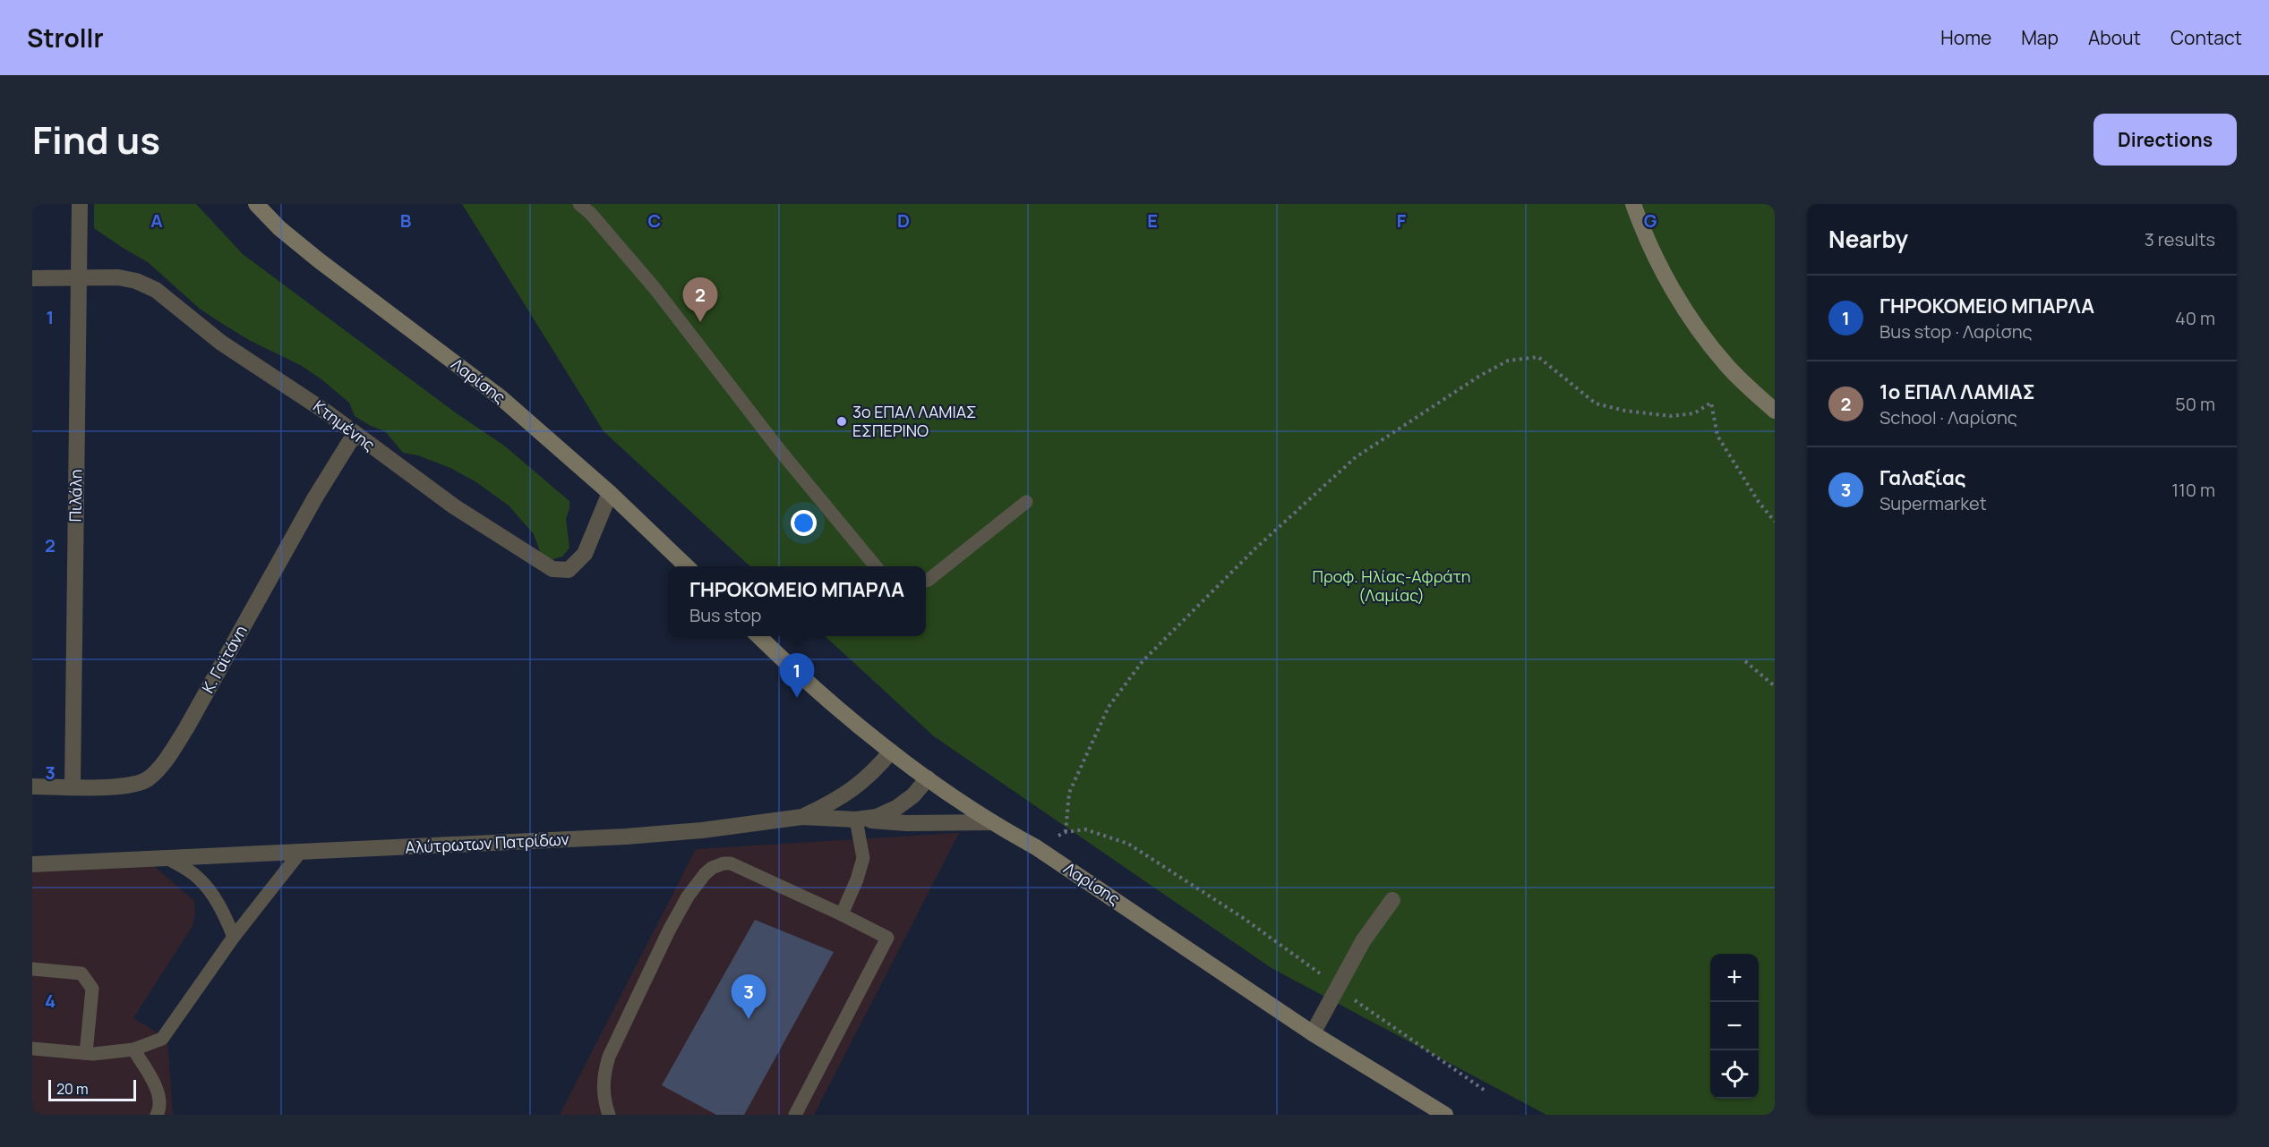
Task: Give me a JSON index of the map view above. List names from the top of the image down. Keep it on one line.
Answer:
{"streets":{"main road":["Λαρίσης"],"street":["Κτημένης","Πιλάλη","Κ. Γαϊτάνη","Αλύτρωτων Πατρίδων"]},"crossings":[["Λαρίσης","Κτημένης"],["Λαρίσης","Αλύτρωτων Πατρίδων"],["Κτημένης","Πιλάλη"],["Κτημένης","Κ. Γαϊτάνη"],["Πιλάλη","Κ. Γαϊτάνη"]],"parks":["Προφ. Ηλίας-Αφράτη (Λαμίας)"],"places":["3ο ΕΠΑΛ ΛΑΜΙΑΣ ΕΣΠΕΡΙΝΟ"],"scale_bar":"20 m","page":{"header":"Strollr","nav":["Home","Map","About","Contact"],"title":"Find us","buttons":"Directions","heading":["Nearby","3 results"],"list":[{"mark":"1","name":"ΓΗΡΟΚΟΜΕΙΟ ΜΠΑΡΛΑ","note":"Bus stop · Λαρίσης","value":"40 m"},{"mark":"2","name":"1ο ΕΠΑΛ ΛΑΜΙΑΣ","note":"School · Λαρίσης","value":"50 m"},{"mark":"3","name":"Γαλαξίας","note":"Supermarket","value":"110 m"}],"pins":["2","1","3"],"popup":["ΓΗΡΟΚΟΜΕΙΟ ΜΠΑΡΛΑ","Bus stop"],"map_buttons":["+","−"],"scale":"20 m"},"grid":{"columns":["A","B","C","D","E","F","G"],"rows":["1","2","3","4"]}}
